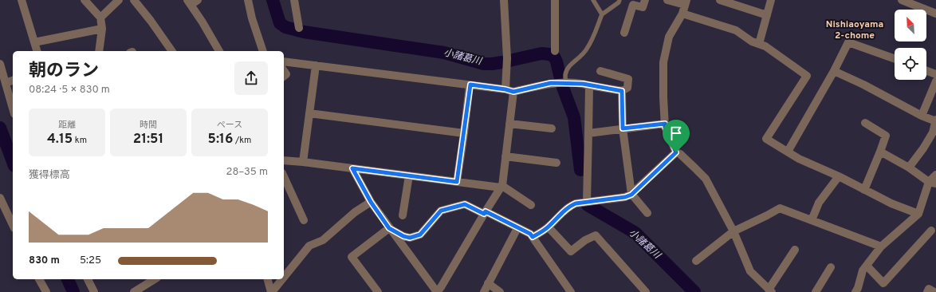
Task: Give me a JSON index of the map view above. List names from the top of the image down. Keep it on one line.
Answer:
{"districts":["Nishiaoyama 2-chome"],"water":["小諸葛川"],"north":"top left","page":{"heading":["朝のラン","08:24 · 5 × 830 m"],"stats":[["距離","4.15 km"],["時間","21:51"],["ペース","5:16 /km"]],"chart":["獲得標高","28–35 m"],"list":[{"name":"830 m","note":"5:25"}]}}
